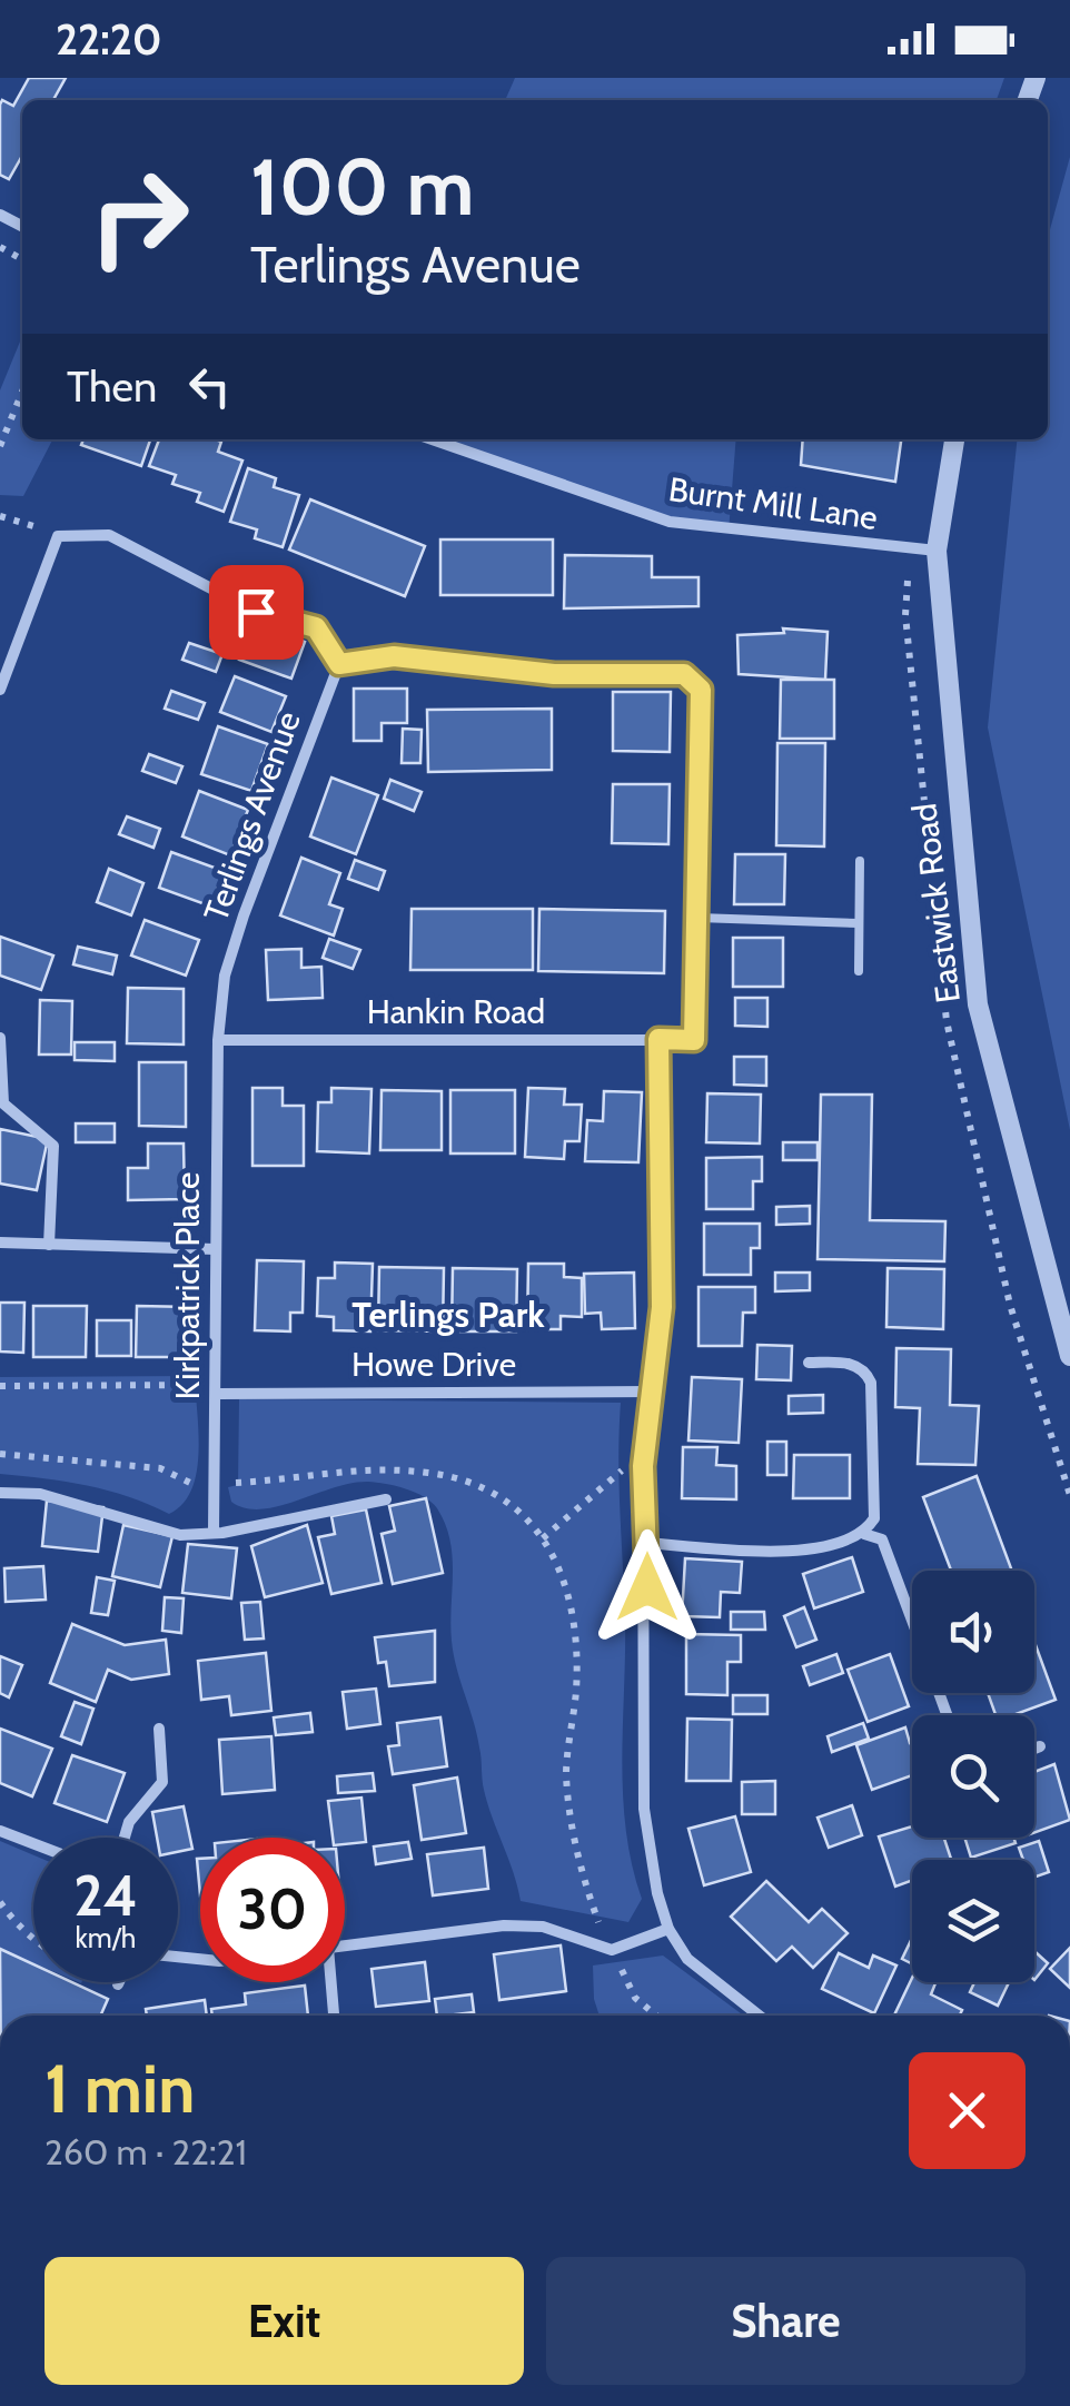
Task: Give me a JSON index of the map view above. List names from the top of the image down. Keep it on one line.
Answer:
{"streets":{"street":["Burnt Mill Lane","Terlings Avenue","Eastwick Road","Hankin Road","Kirkpatrick Place","Howe Drive"]},"crossings":[["Burnt Mill Lane","Eastwick Road"],["Terlings Avenue","Hankin Road"],["Terlings Avenue","Kirkpatrick Place"],["Hankin Road","Kirkpatrick Place"],["Kirkpatrick Place","Howe Drive"]],"districts":["Terlings Park"],"page":{"status":"22:20","turn":["100 m","Terlings Avenue"],"then":"Then","speed":"24 km/h","limit":"30","heading":["1 min","260 m · 22:21"],"buttons":["Exit","Share"]}}
